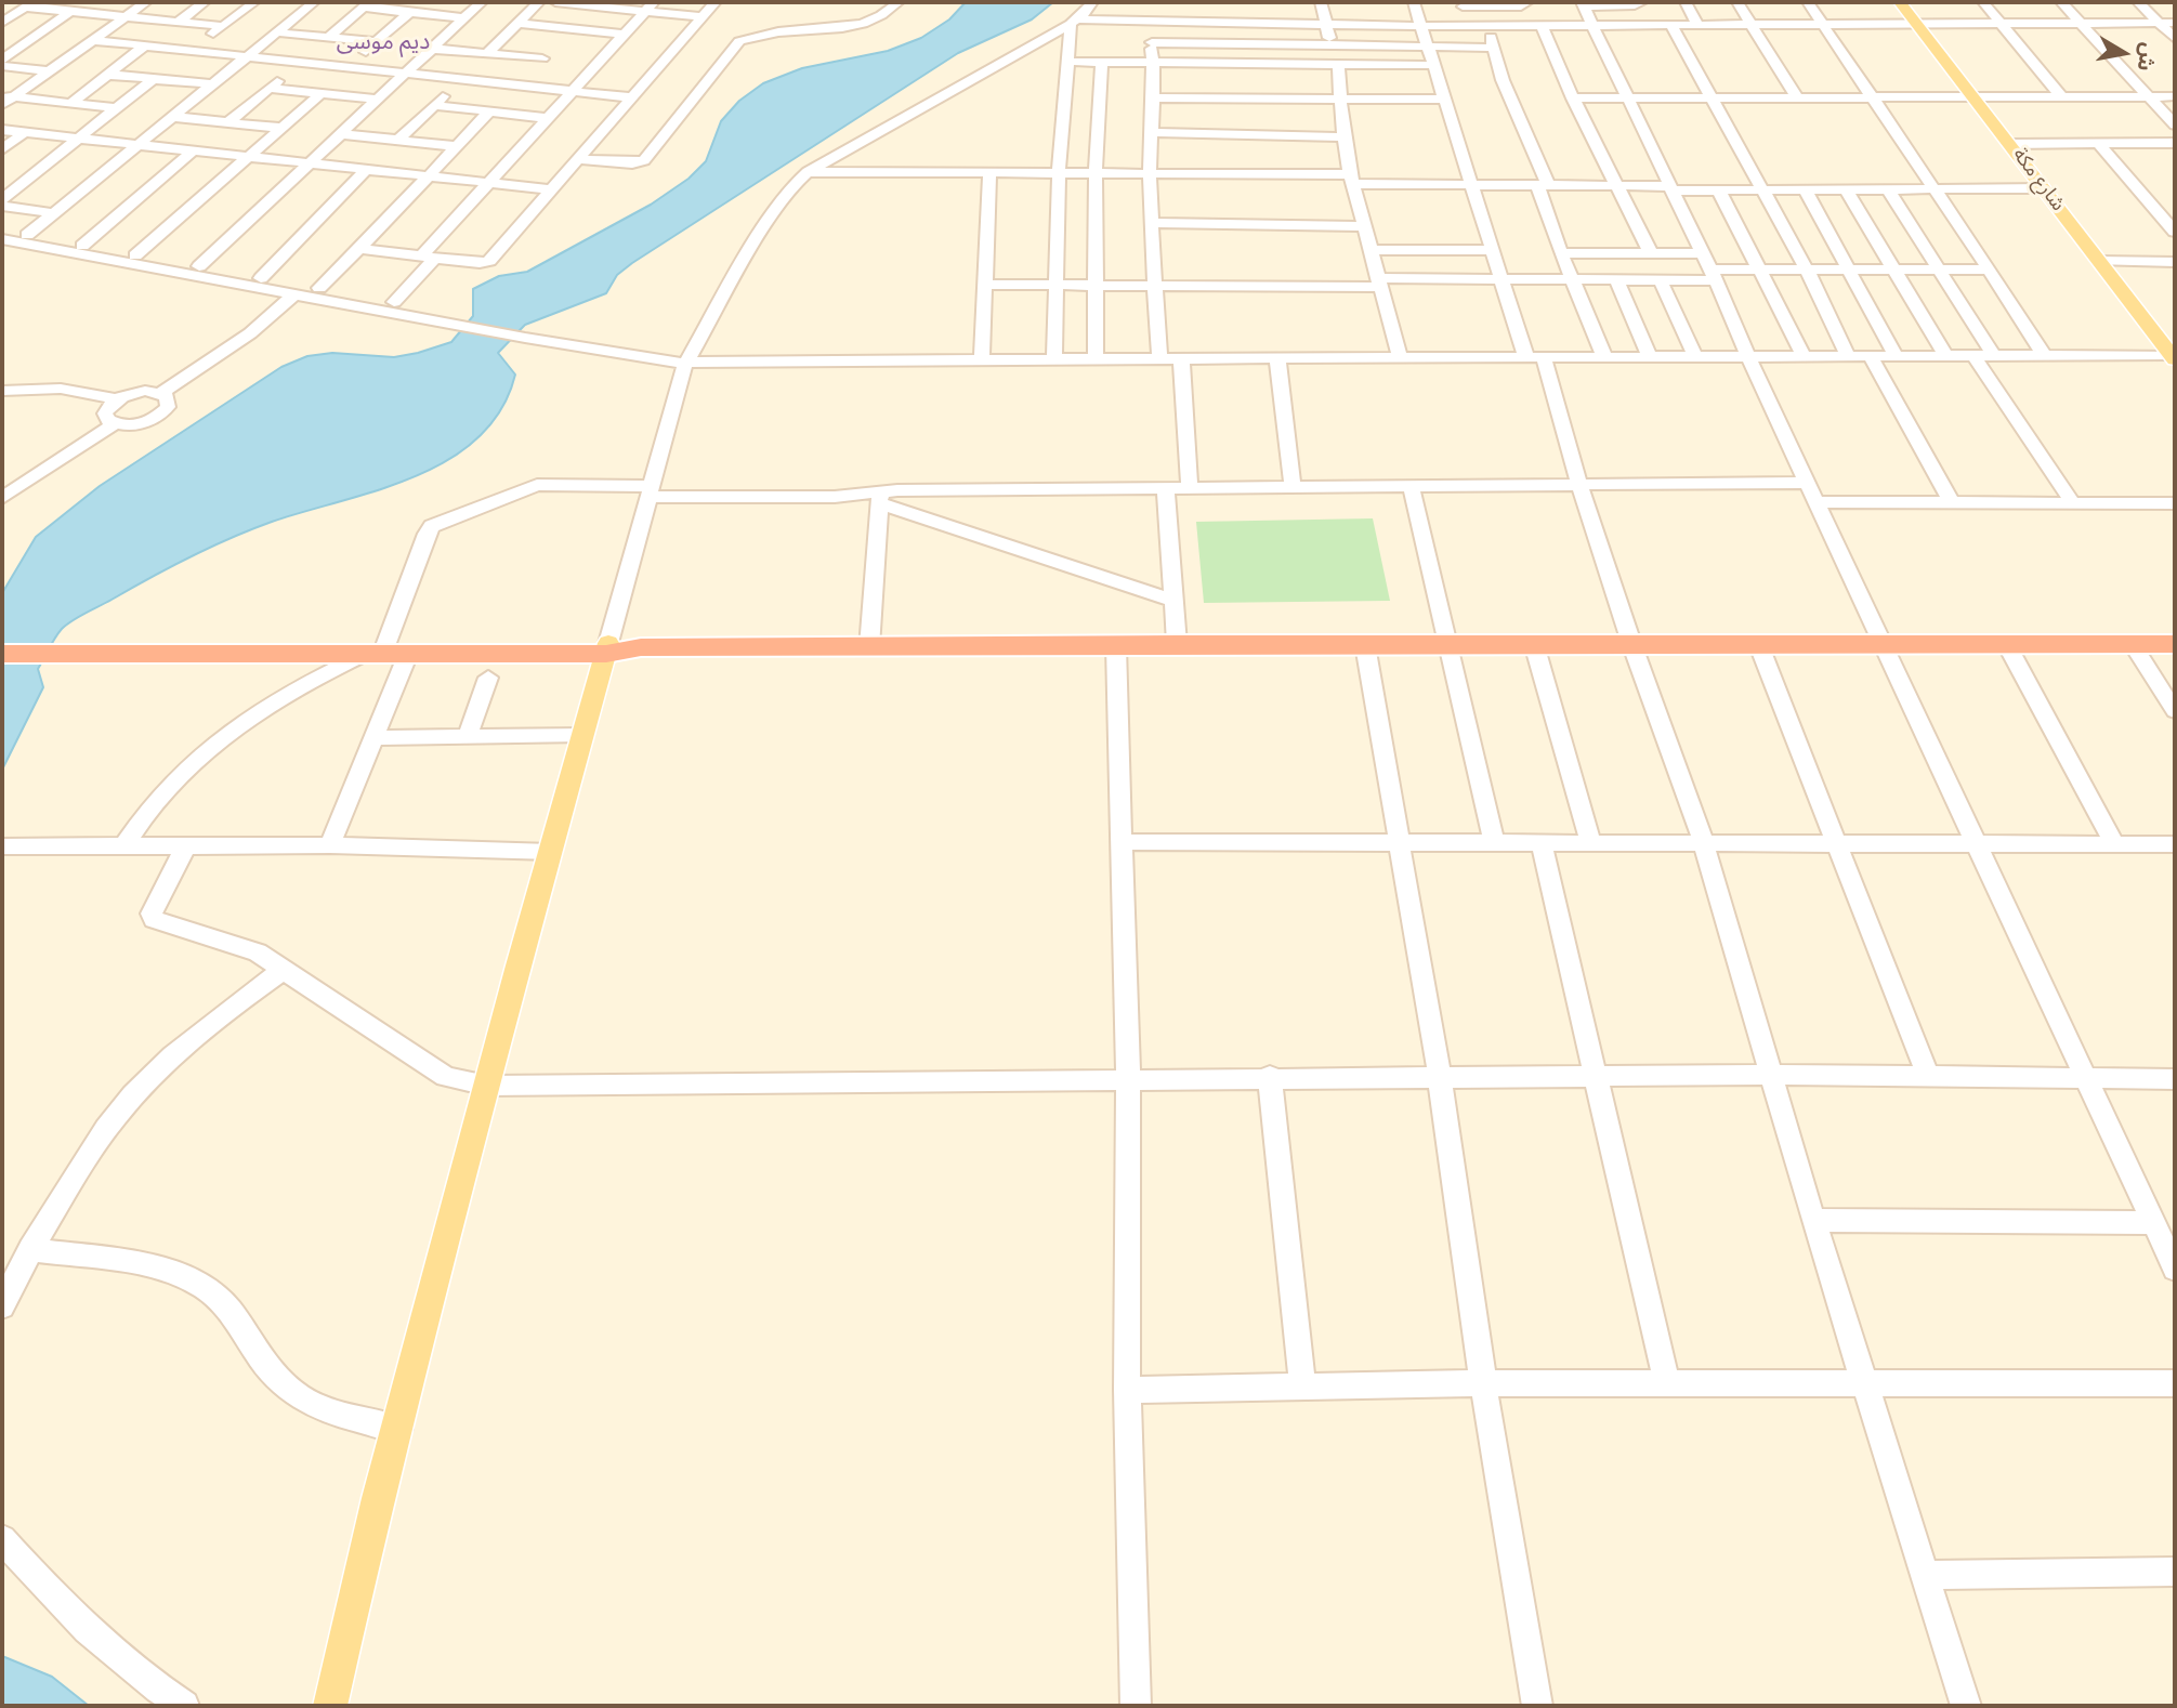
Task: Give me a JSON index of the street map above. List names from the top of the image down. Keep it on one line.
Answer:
{"streets":{"main road":["شارع مكة"]},"districts":["ديم موسى"],"north":"right"}
